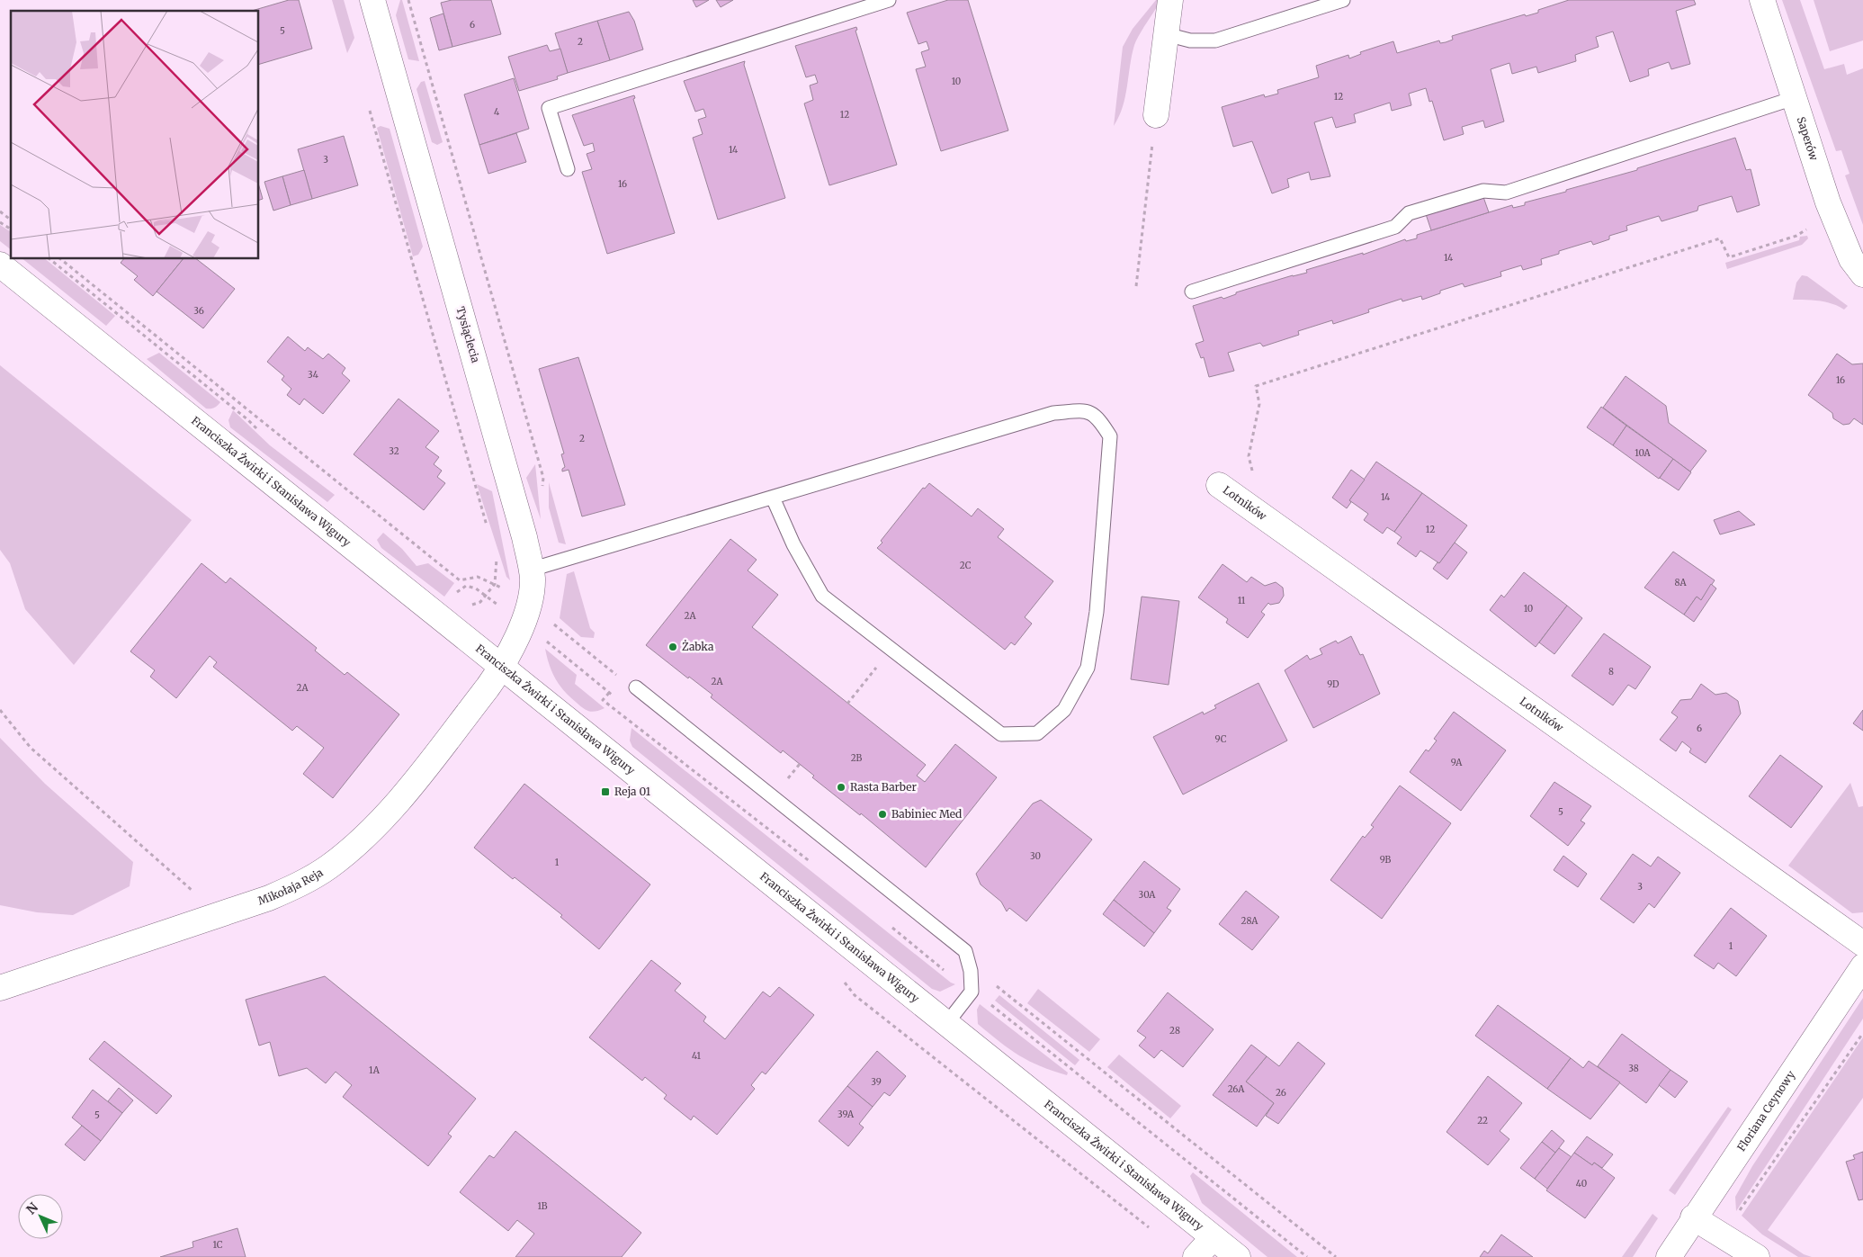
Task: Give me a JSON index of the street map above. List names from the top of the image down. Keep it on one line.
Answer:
{"streets":{"street":["Saperów","Tysiąclecia","Franciszka Żwirki i Stanisława Wigury","Lotników","Mikołaja Reja","Floriana Ceynowy"]},"crossings":[["Tysiąclecia","Franciszka Żwirki i Stanisława Wigury"],["Tysiąclecia","Mikołaja Reja"],["Franciszka Żwirki i Stanisława Wigury","Mikołaja Reja"]],"places":{"other":["Żabka","Rasta Barber","Babiniec Med"],"transit":["Reja 01"]},"house_numbers":["6","5","2","10","12","4","12","14","3","16","14","36","34","16","2","32","10A","14","12","2C","8A","11","10","2A","8","2A","9D","2A","6","9C","2B","9A","5","30","9B","1","3","30A","28A","1","28","41","38","1A","39","26A","26","39A","5","22","40","1B","1C"],"north":"top left"}
